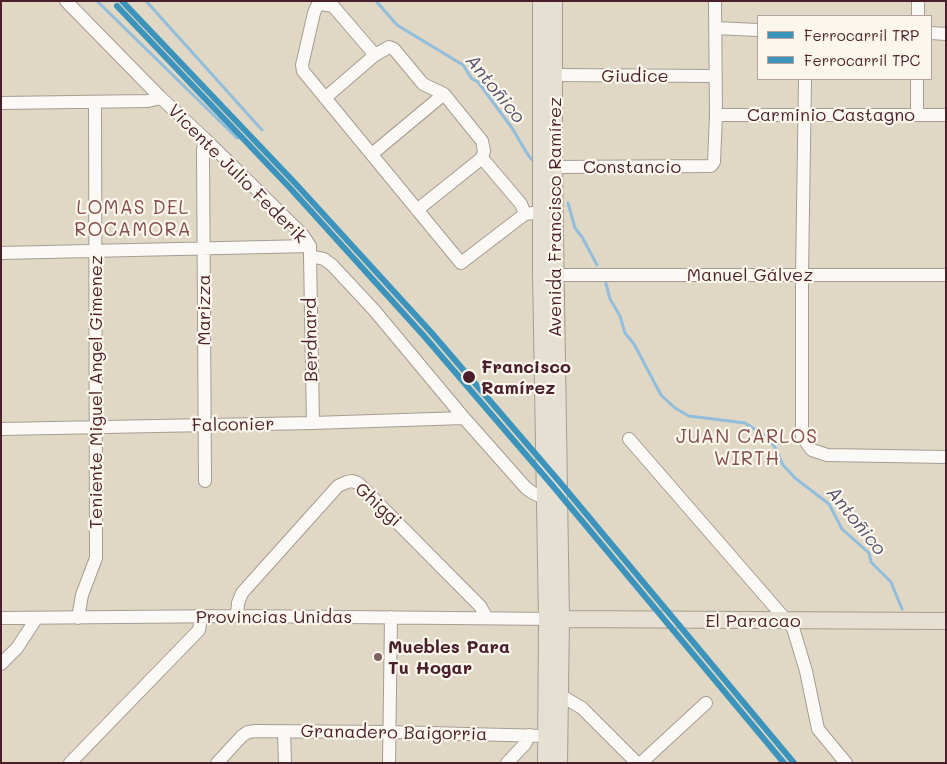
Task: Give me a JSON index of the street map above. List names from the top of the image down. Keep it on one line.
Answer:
{"streets":{"main road":["Avenida Francisco Ramírez","El Paracao"],"street":["Giudice","Carminio Castagno","Constancio","Vicente Julio Federik","Manuel Gálvez","Marizza","Berdnard","Teniente Miguel Angel Gimenez","Falconier","Ghiggi","Provincias Unidas","Granadero Baigorria"]},"crossings":[["Giudice","Avenida Francisco Ramírez"],["Carminio Castagno","Constancio"],["Constancio","Avenida Francisco Ramírez"],["Vicente Julio Federik","Avenida Francisco Ramírez"],["Vicente Julio Federik","Marizza"],["Vicente Julio Federik","Berdnard"],["Vicente Julio Federik","Falconier"],["Avenida Francisco Ramírez","Manuel Gálvez"],["Avenida Francisco Ramírez","Provincias Unidas"],["Avenida Francisco Ramírez","El Paracao"],["Avenida Francisco Ramírez","Granadero Baigorria"],["Marizza","Falconier"],["Berdnard","Falconier"],["Teniente Miguel Angel Gimenez","Falconier"],["Teniente Miguel Angel Gimenez","Provincias Unidas"],["Ghiggi","Provincias Unidas"],["Provincias Unidas","El Paracao"]],"districts":["LOMAS DEL ROCAMORA","JUAN CARLOS WIRTH"],"water":["Antoñico"],"places":["Francisco Ramírez","Muebles Para Tu Hogar"],"lines":["rail line TRP","rail line TPC"],"legend":["Ferrocarril TRP","Ferrocarril TPC"]}
